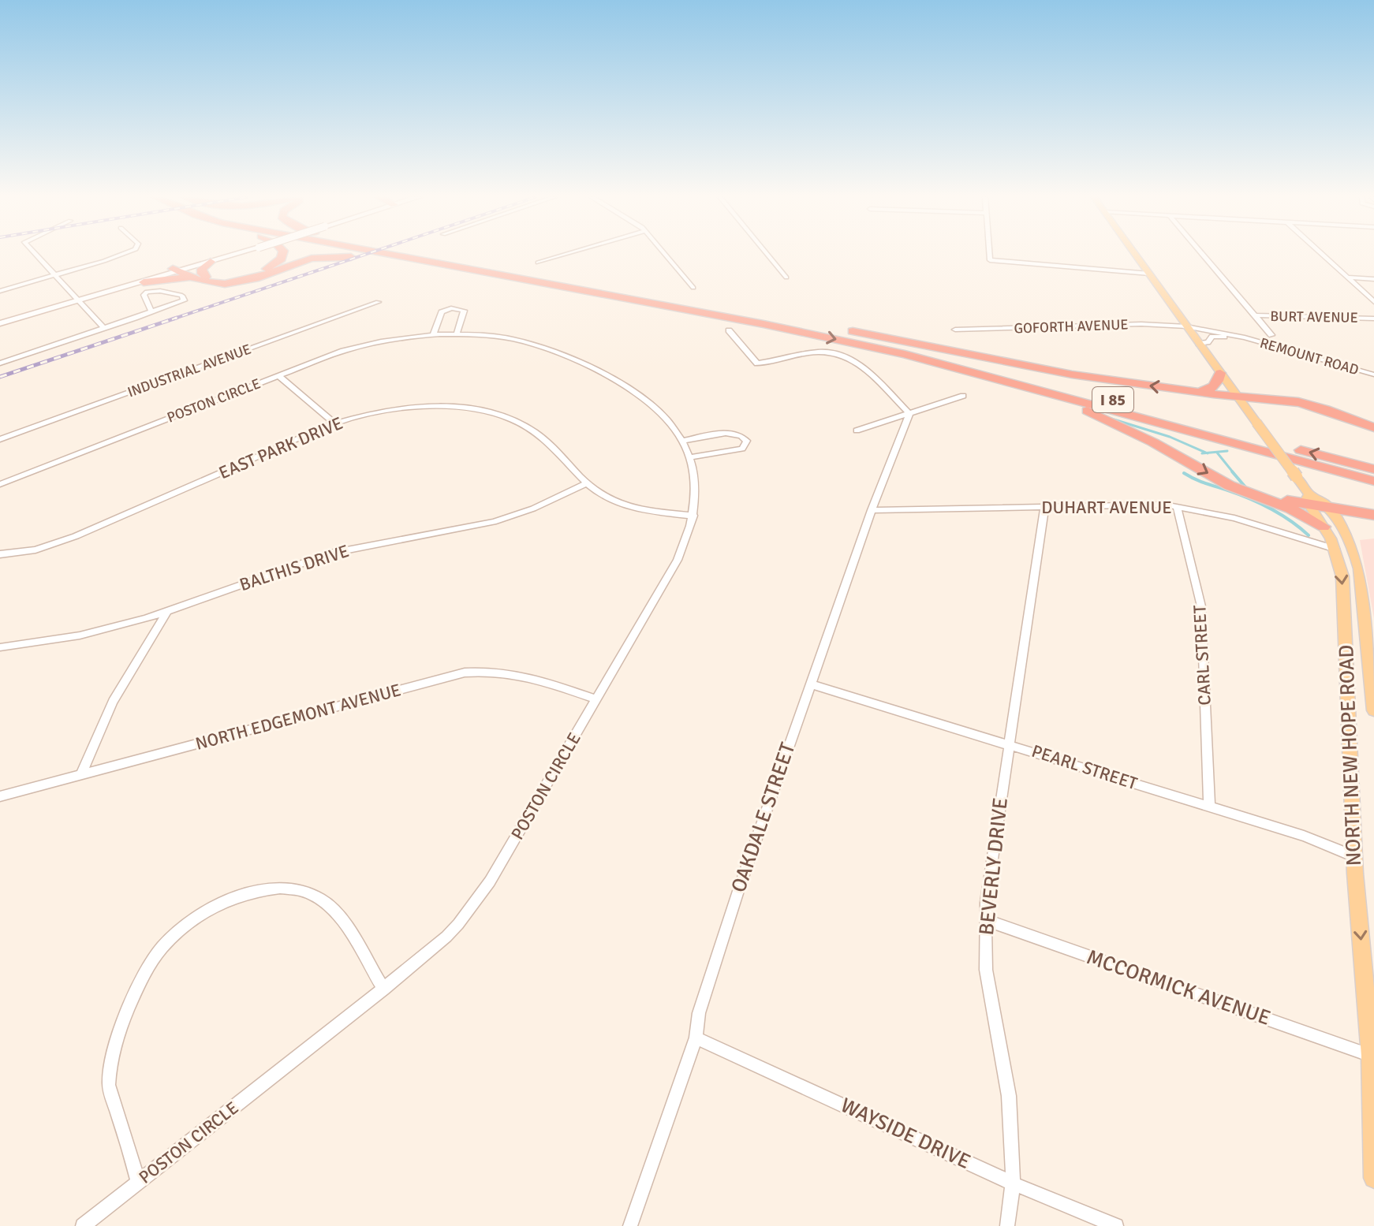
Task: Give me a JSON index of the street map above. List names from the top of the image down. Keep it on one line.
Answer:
{"streets":{"highway":["I 85"],"main road":["NORTH NEW HOPE ROAD"],"street":["BURT AVENUE","GOFORTH AVENUE","REMOUNT ROAD","INDUSTRIAL AVENUE","POSTON CIRCLE","EAST PARK DRIVE","DUHART AVENUE","BALTHIS DRIVE","CARL STREET","NORTH EDGEMONT AVENUE","PEARL STREET","OAKDALE STREET","BEVERLY DRIVE","MCCORMICK AVENUE","WAYSIDE DRIVE"]},"crossings":[["GOFORTH AVENUE","REMOUNT ROAD"],["GOFORTH AVENUE","NORTH NEW HOPE ROAD"],["REMOUNT ROAD","NORTH NEW HOPE ROAD"],["POSTON CIRCLE","EAST PARK DRIVE"],["POSTON CIRCLE","NORTH EDGEMONT AVENUE"],["EAST PARK DRIVE","BALTHIS DRIVE"],["DUHART AVENUE","CARL STREET"],["DUHART AVENUE","NORTH NEW HOPE ROAD"],["DUHART AVENUE","OAKDALE STREET"],["DUHART AVENUE","BEVERLY DRIVE"],["CARL STREET","PEARL STREET"],["NORTH NEW HOPE ROAD","PEARL STREET"],["NORTH NEW HOPE ROAD","MCCORMICK AVENUE"],["PEARL STREET","OAKDALE STREET"],["PEARL STREET","BEVERLY DRIVE"],["OAKDALE STREET","WAYSIDE DRIVE"],["BEVERLY DRIVE","MCCORMICK AVENUE"],["BEVERLY DRIVE","WAYSIDE DRIVE"]]}
